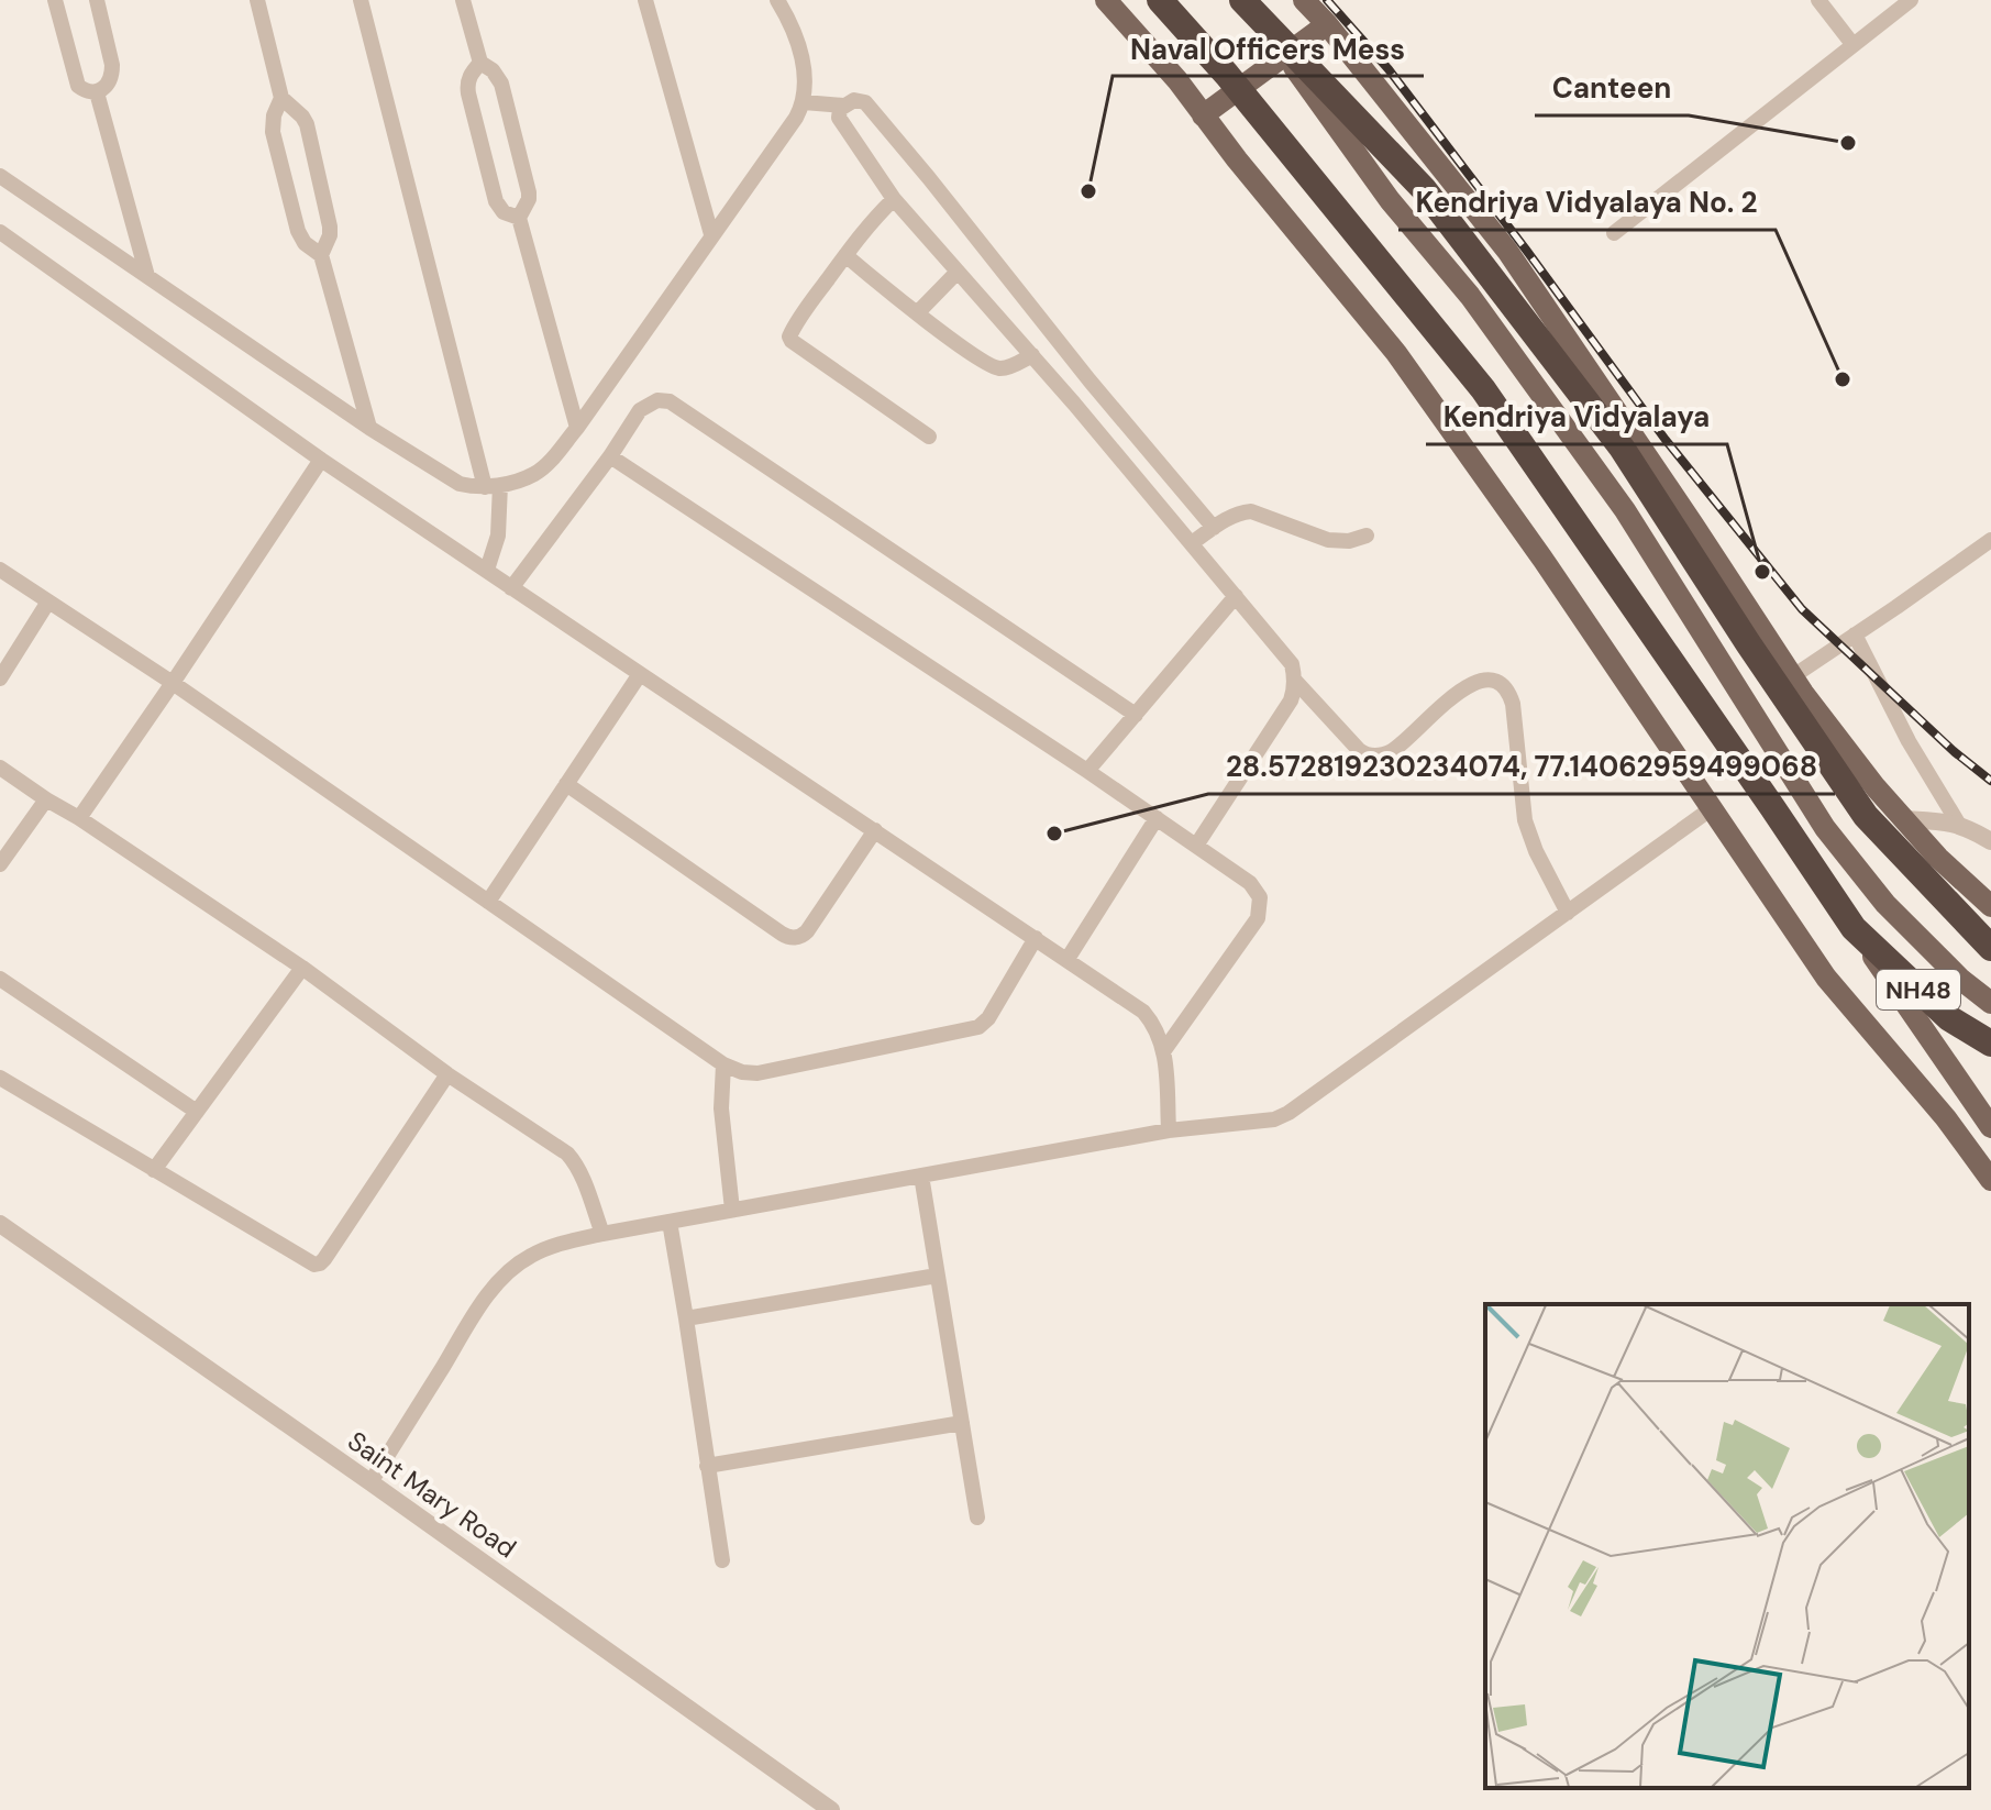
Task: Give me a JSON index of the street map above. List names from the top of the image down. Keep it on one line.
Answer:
{"streets":{"highway":["NH48"],"street":["Saint Mary Road"]},"places":["Canteen","Naval Officers Mess","Kendriya Vidyalaya No. 2","Kendriya Vidyalaya","28.572819230234074, 77.14062959499068"]}
